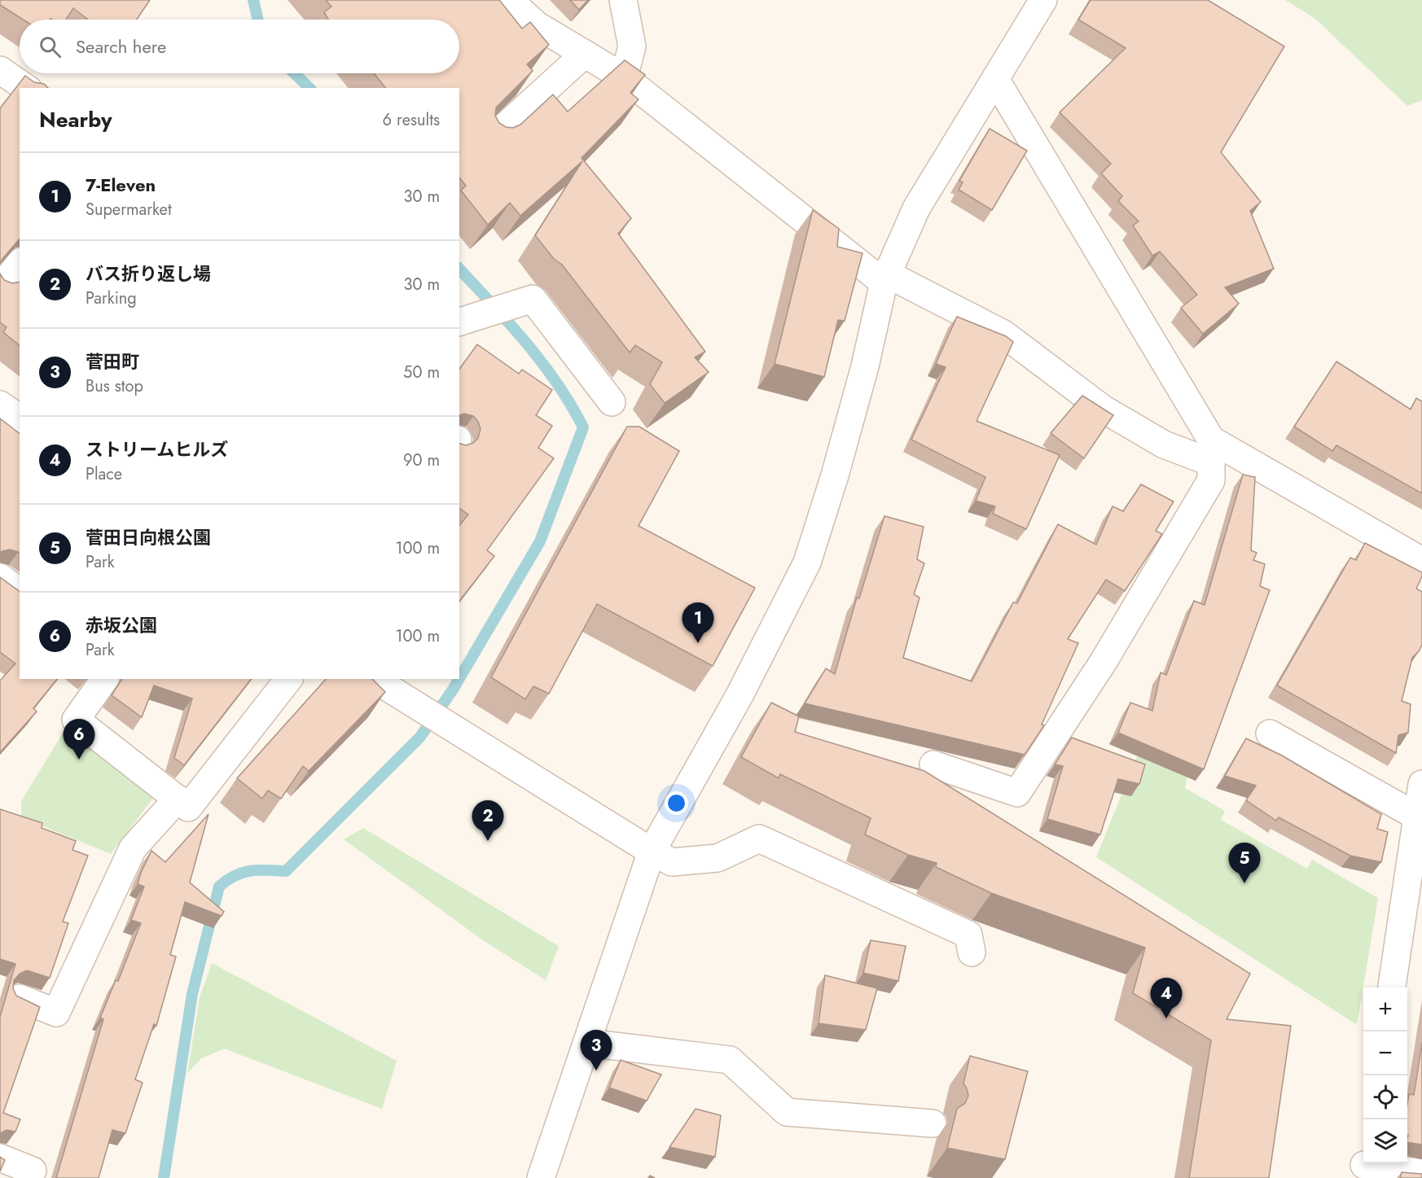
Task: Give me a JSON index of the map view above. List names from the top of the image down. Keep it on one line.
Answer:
{"page":{"search":"Search here","heading":["Nearby","6 results"],"list":[{"mark":"1","name":"7-Eleven","note":"Supermarket","value":"30 m"},{"mark":"2","name":"バス折り返し場","note":"Parking","value":"30 m"},{"mark":"3","name":"菅田町","note":"Bus stop","value":"50 m"},{"mark":"4","name":"ストリームヒルズ","note":"Place","value":"90 m"},{"mark":"5","name":"菅田日向根公園","note":"Park","value":"100 m"},{"mark":"6","name":"赤坂公園","note":"Park","value":"100 m"}],"pins":["1","6","2","5","4","3"],"map_buttons":["+","−"]}}
